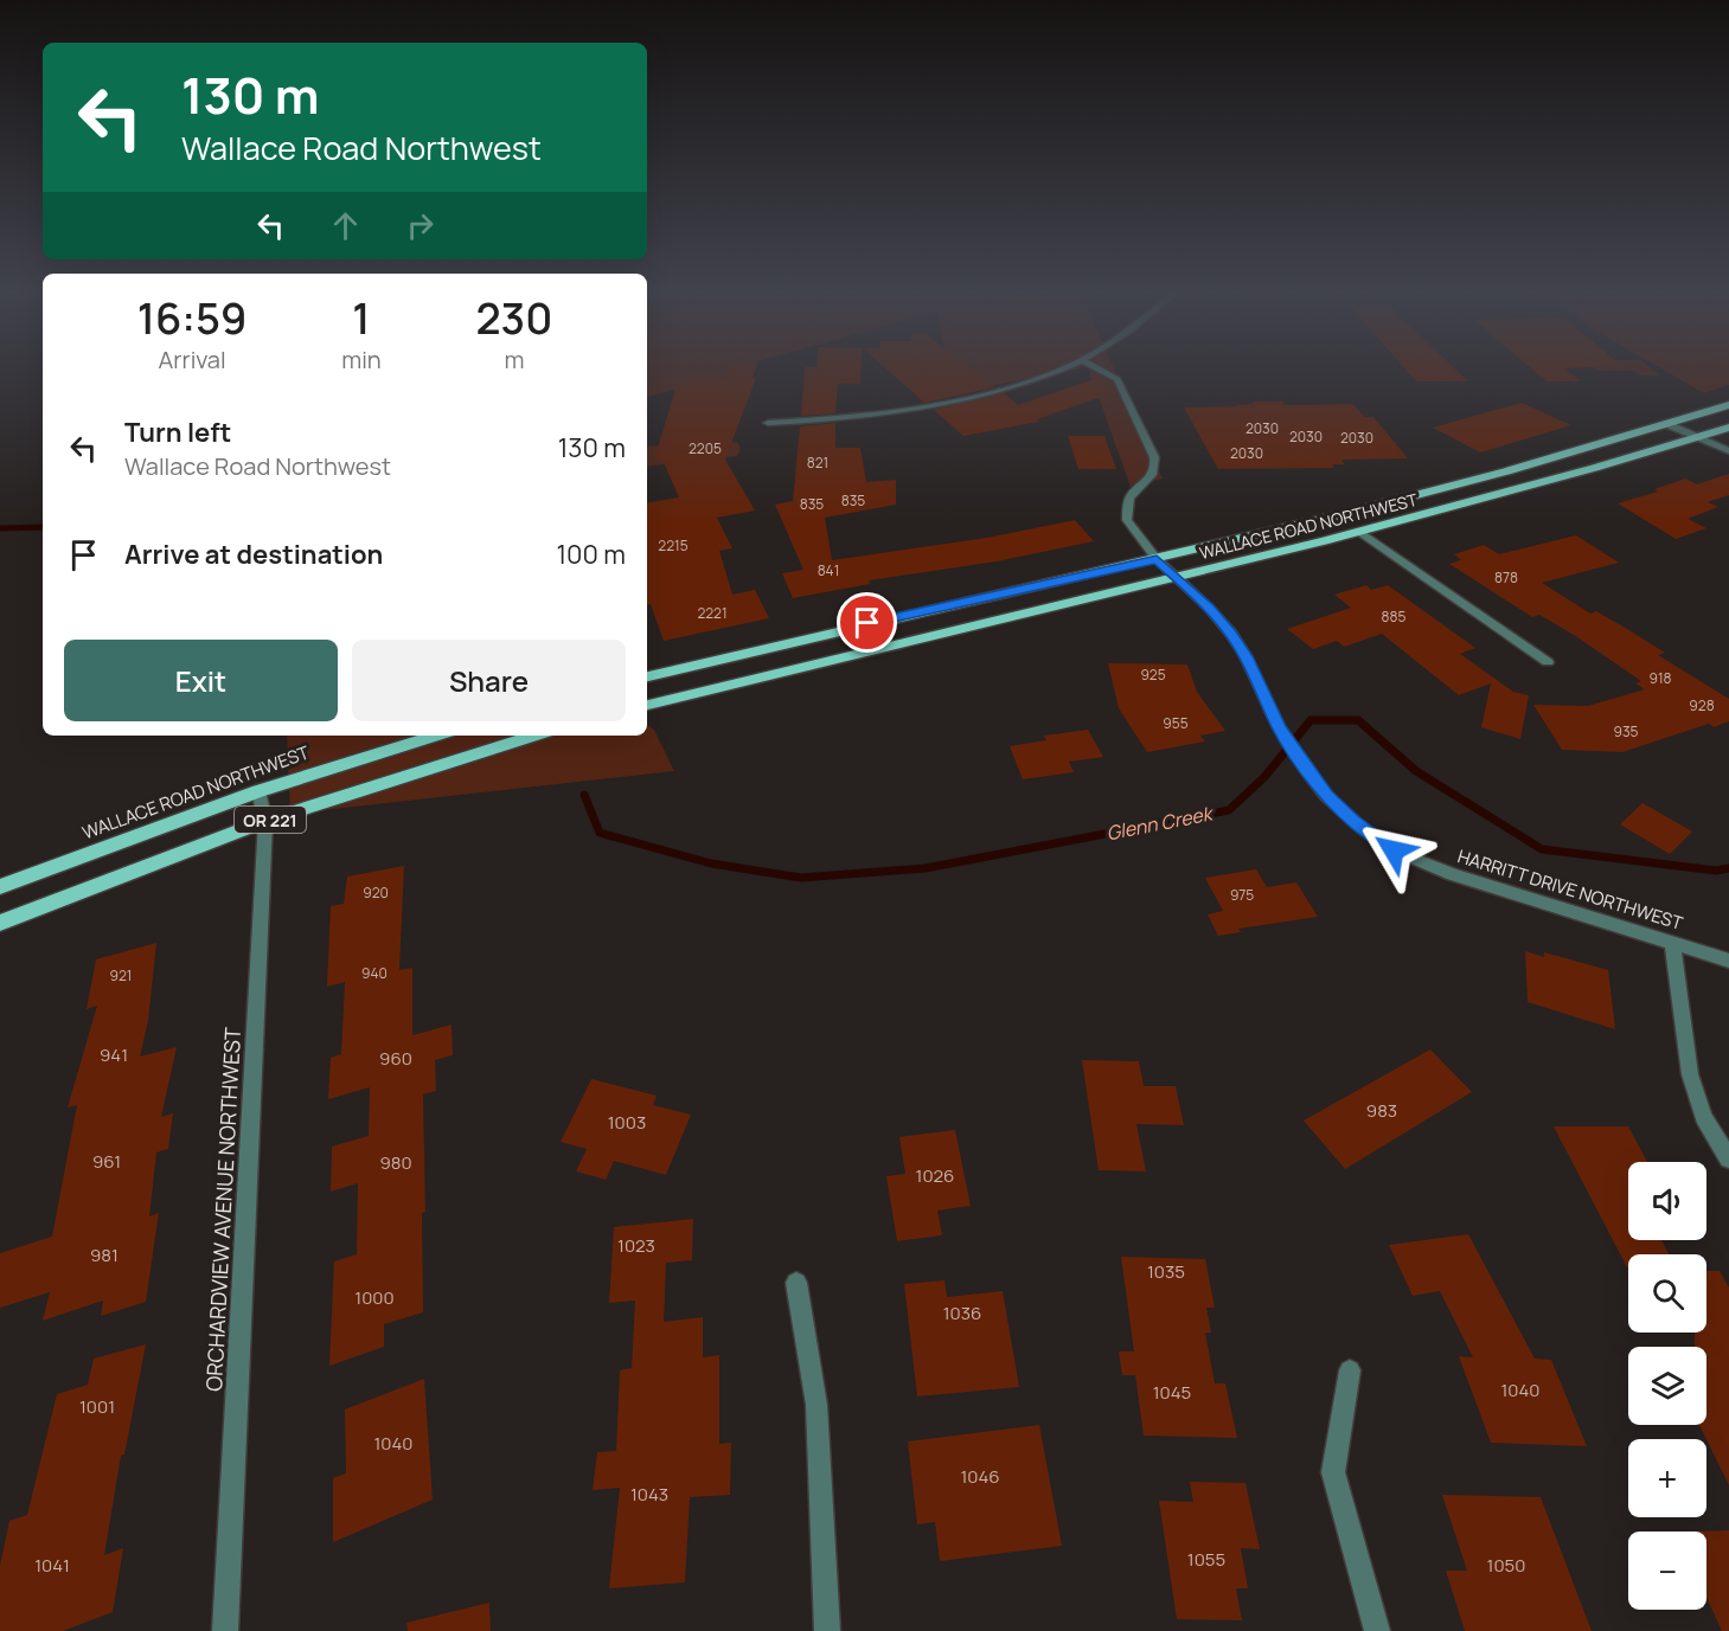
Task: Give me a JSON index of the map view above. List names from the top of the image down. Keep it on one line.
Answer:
{"streets":{"main road":["WALLACE ROAD NORTHWEST","OR 221"],"street":["HARRITT DRIVE NORTHWEST","ORCHARDVIEW AVENUE NORTHWEST"]},"crossings":[["WALLACE ROAD NORTHWEST","HARRITT DRIVE NORTHWEST"],["WALLACE ROAD NORTHWEST","ORCHARDVIEW AVENUE NORTHWEST"],["OR 221","ORCHARDVIEW AVENUE NORTHWEST"]],"water":["Glenn Creek"],"house_numbers":["2030","2030","2030","2205","2030","821","835","835","2215","841","878","2221","885","925","918","928","955","935","920","975","940","921","941","960","983","1003","961","980","1026","1023","981","1035","1000","1036","1040","1045","1001","1040","1046","1043","1055","1041","1050"],"page":{"turn":["130 m","Wallace Road Northwest"],"eta":["16:59","Arrival","1","min","230","m"],"list":[{"name":"Turn left","note":"Wallace Road Northwest","value":"130 m"},{"name":"Arrive at destination","value":"100 m"}],"buttons":["Exit","Share"],"map_buttons":["+","−"]}}
